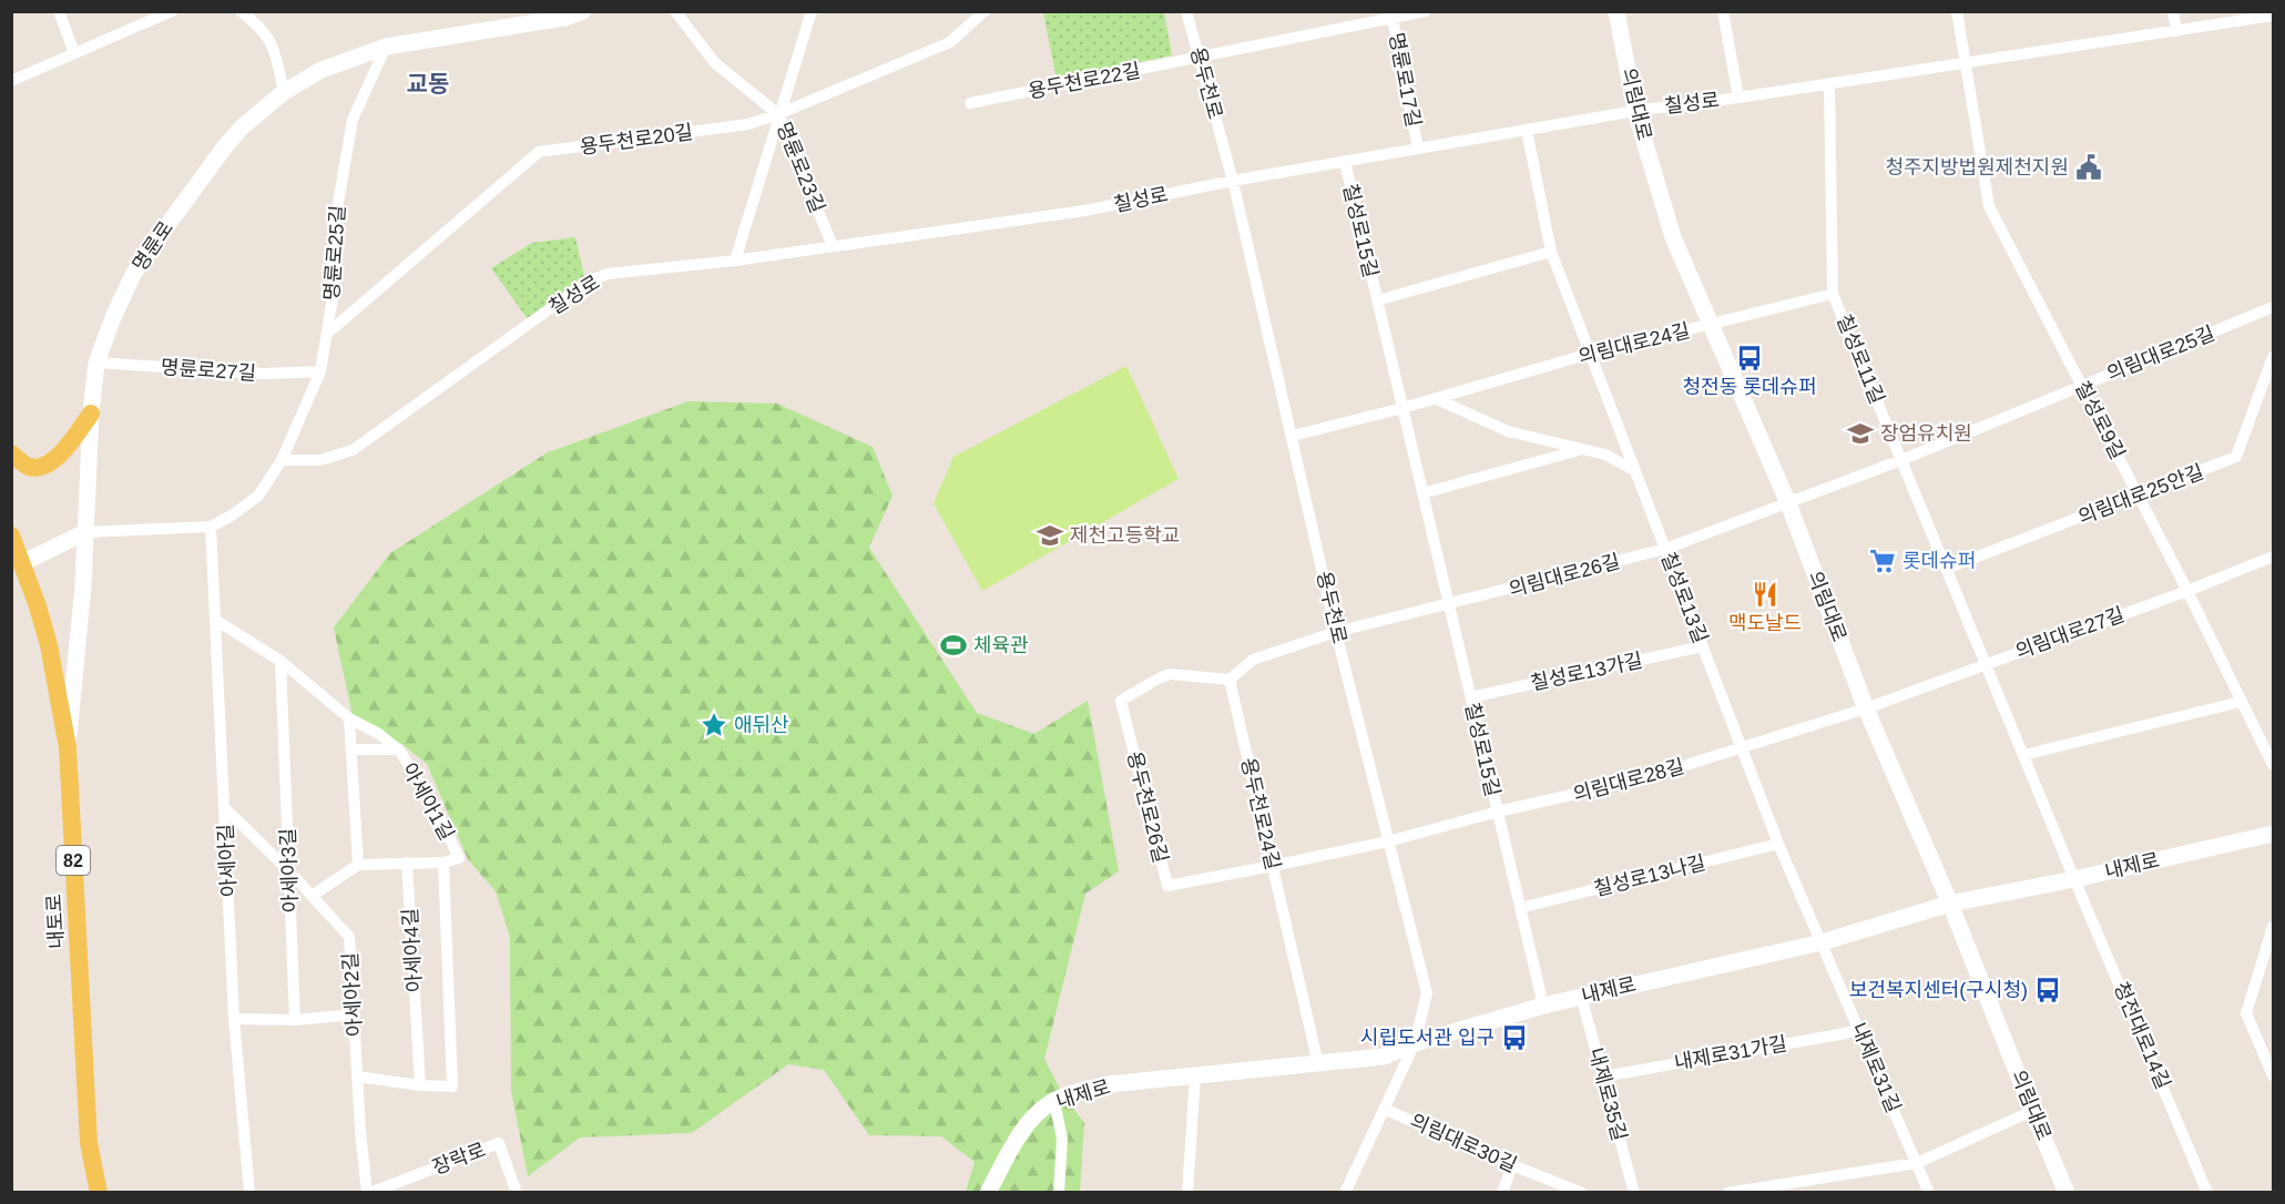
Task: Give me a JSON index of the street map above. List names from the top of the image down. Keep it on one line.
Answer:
{"streets":{"main road":["82","내토로"],"street":["명륜로17길","용두천로22길","용두천로","칠성로","의림대로","용두천로20길","명륜로23길","칠성로15길","명륜로","명륜로25길","의림대로24길","의림대로25길","칠성로11길","명륜로27길","칠성로9길","의림대로25안길","의림대로26길","칠성로13길","의림대로27길","칠성로13가길","의림대로28길","아세아1길","용두천로26길","용두천로24길","아세아길","내제로","아세아3길","칠성로13나길","아세아4길","아세아2길","청전대로14길","내제로31가길","내제로31길","내제로35길","의림대로30길","장락로"]},"crossings":[["명륜로17길","용두천로22길"],["명륜로17길","칠성로"],["용두천로22길","용두천로"],["용두천로","칠성로"],["용두천로","의림대로24길"],["용두천로","의림대로26길"],["용두천로","의림대로28길"],["용두천로","용두천로26길"],["용두천로","내제로"],["용두천로","의림대로30길"],["칠성로","의림대로"],["칠성로","명륜로23길"],["칠성로","칠성로15길"],["칠성로","명륜로25길"],["칠성로","칠성로11길"],["칠성로","칠성로9길"],["칠성로","칠성로13길"],["의림대로","의림대로24길"],["의림대로","의림대로25길"],["의림대로","의림대로26길"],["의림대로","의림대로27길"],["의림대로","의림대로28길"],["의림대로","내제로"],["용두천로20길","명륜로23길"],["용두천로20길","명륜로25길"],["칠성로15길","의림대로24길"],["칠성로15길","의림대로26길"],["칠성로15길","칠성로13가길"],["칠성로15길","의림대로28길"],["칠성로15길","내제로"],["칠성로15길","칠성로13나길"],["명륜로","명륜로25길"],["명륜로","명륜로27길"],["명륜로","내토로"],["명륜로25길","명륜로27길"],["의림대로24길","칠성로11길"],["의림대로24길","칠성로13길"],["의림대로25길","칠성로11길"],["의림대로25길","칠성로9길"],["의림대로25길","의림대로26길"],["칠성로11길","의림대로25안길"],["칠성로11길","의림대로27길"],["칠성로11길","내제로"],["칠성로11길","청전대로14길"],["칠성로9길","의림대로25안길"],["칠성로9길","의림대로27길"],["의림대로26길","칠성로13길"],["칠성로13길","칠성로13가길"],["칠성로13길","의림대로28길"],["칠성로13길","내제로"],["칠성로13길","칠성로13나길"],["칠성로13길","내제로31길"],["의림대로27길","의림대로28길"],["의림대로28길","용두천로26길"],["아세아1길","아세아4길"],["용두천로26길","용두천로24길"],["용두천로24길","내제로"],["아세아길","아세아2길"],["내제로","청전대로14길"],["내제로","내제로31길"],["내제로","내제로35길"],["아세아3길","아세아2길"],["아세아2길","장락로"],["내제로31가길","내제로31길"],["내제로31가길","내제로35길"]],"districts":["교동"],"places":{"public building":["청주지방법원제천지원"],"bus stop":["청전동 롯데슈퍼","보건복지센터(구시청)","시립도서관 입구"],"school or university":["장엄유치원","제천고등학교"],"supermarket":["롯데슈퍼"],"restaurant":["맥도날드"],"sports":["체육관"],"place":["애뒤산"]}}
